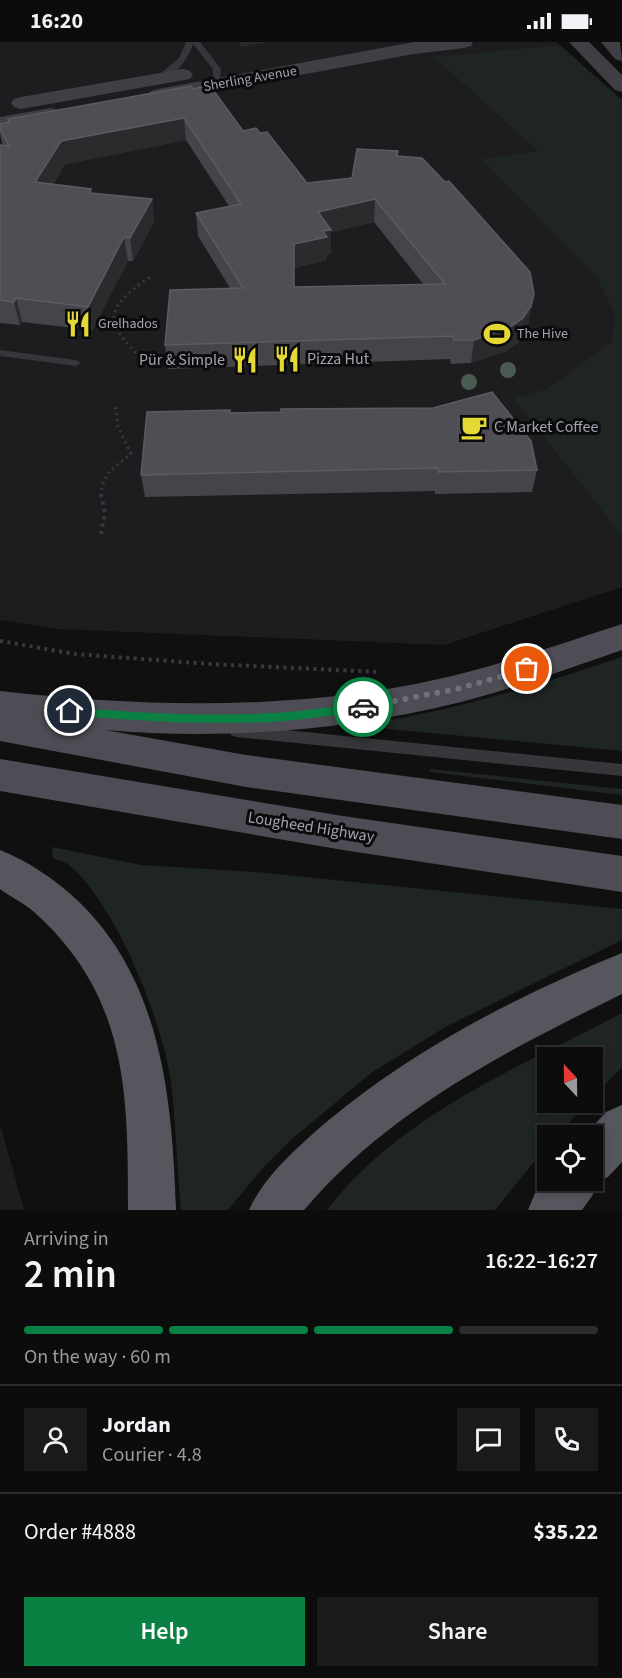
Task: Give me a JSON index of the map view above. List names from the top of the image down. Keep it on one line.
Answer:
{"streets":{"main road":["Sherling Avenue","Lougheed Highway"]},"places":{"restaurant":["Grelhados","Pizza Hut","Pür & Simple"],"sports":["The Hive"],"cafe":["C Market Coffee"]},"north":"top","page":{"status":"16:20","heading":["2 min","Arriving in","16:22–16:27"],"panel":["Jordan","Courier · 4.8","Order #4888","$35.22"],"bar":"On the way · 60 m","buttons":["Help","Share"]}}
